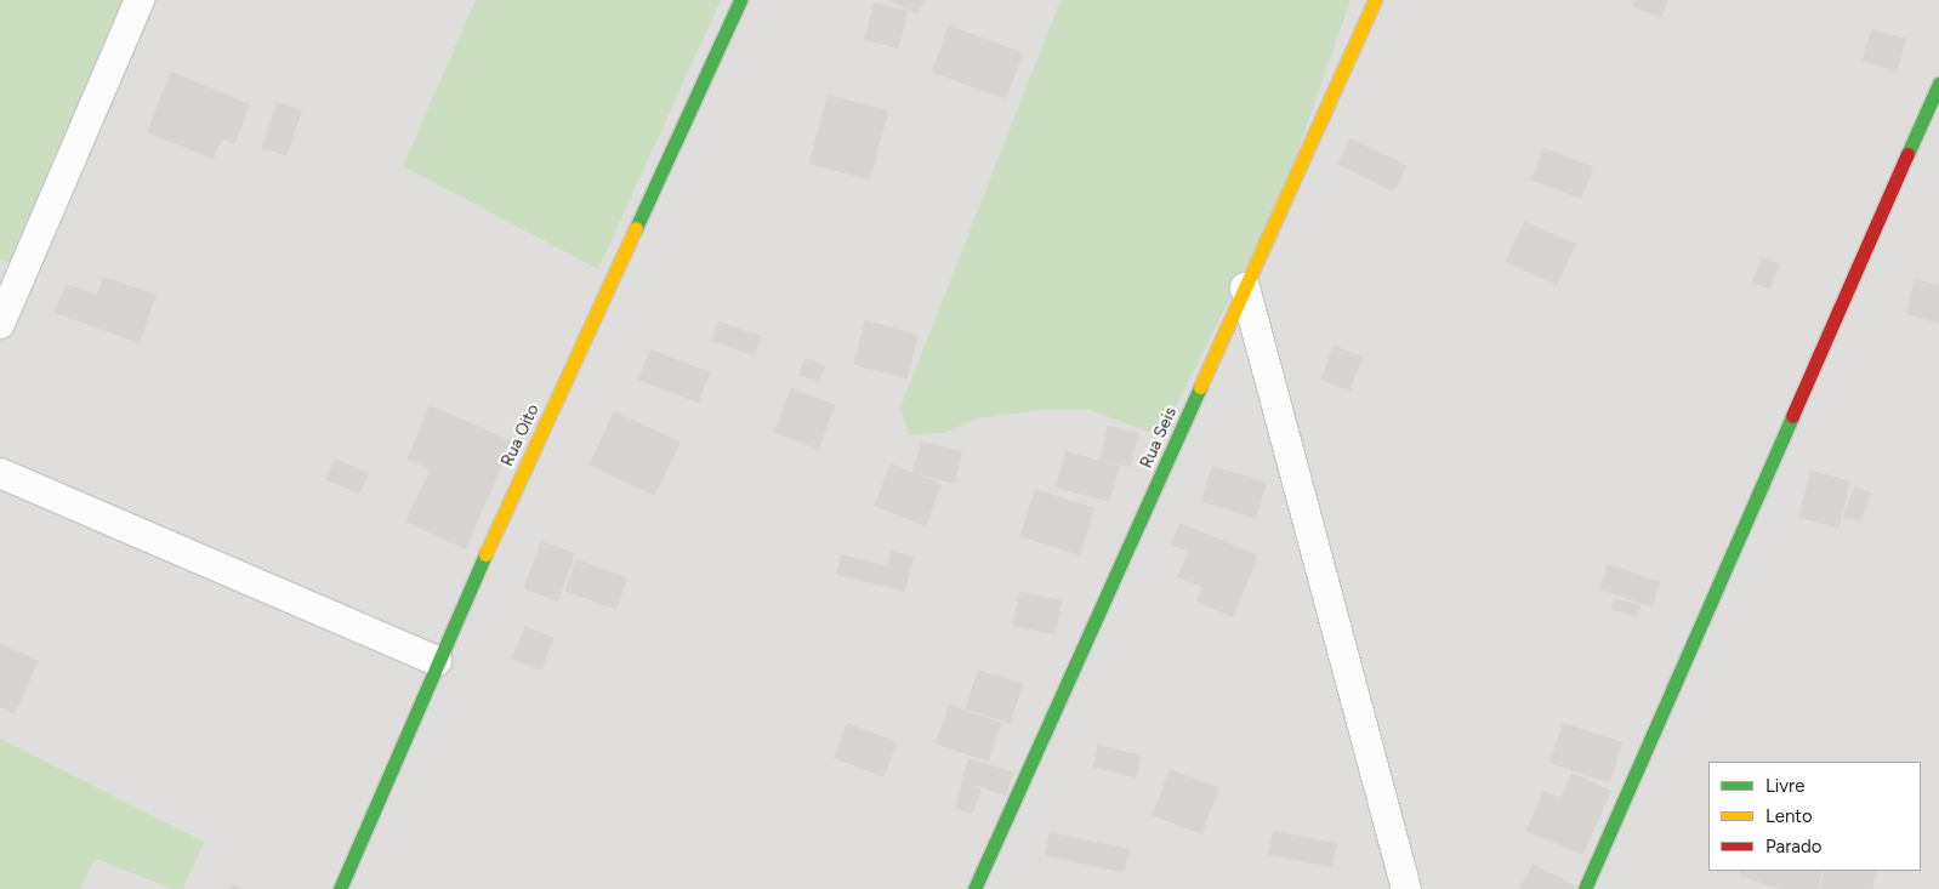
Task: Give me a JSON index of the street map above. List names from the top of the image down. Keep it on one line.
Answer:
{"streets":{"street":["Rua Oito","Rua Seis"]},"legend":["Livre","Lento","Parado"]}
